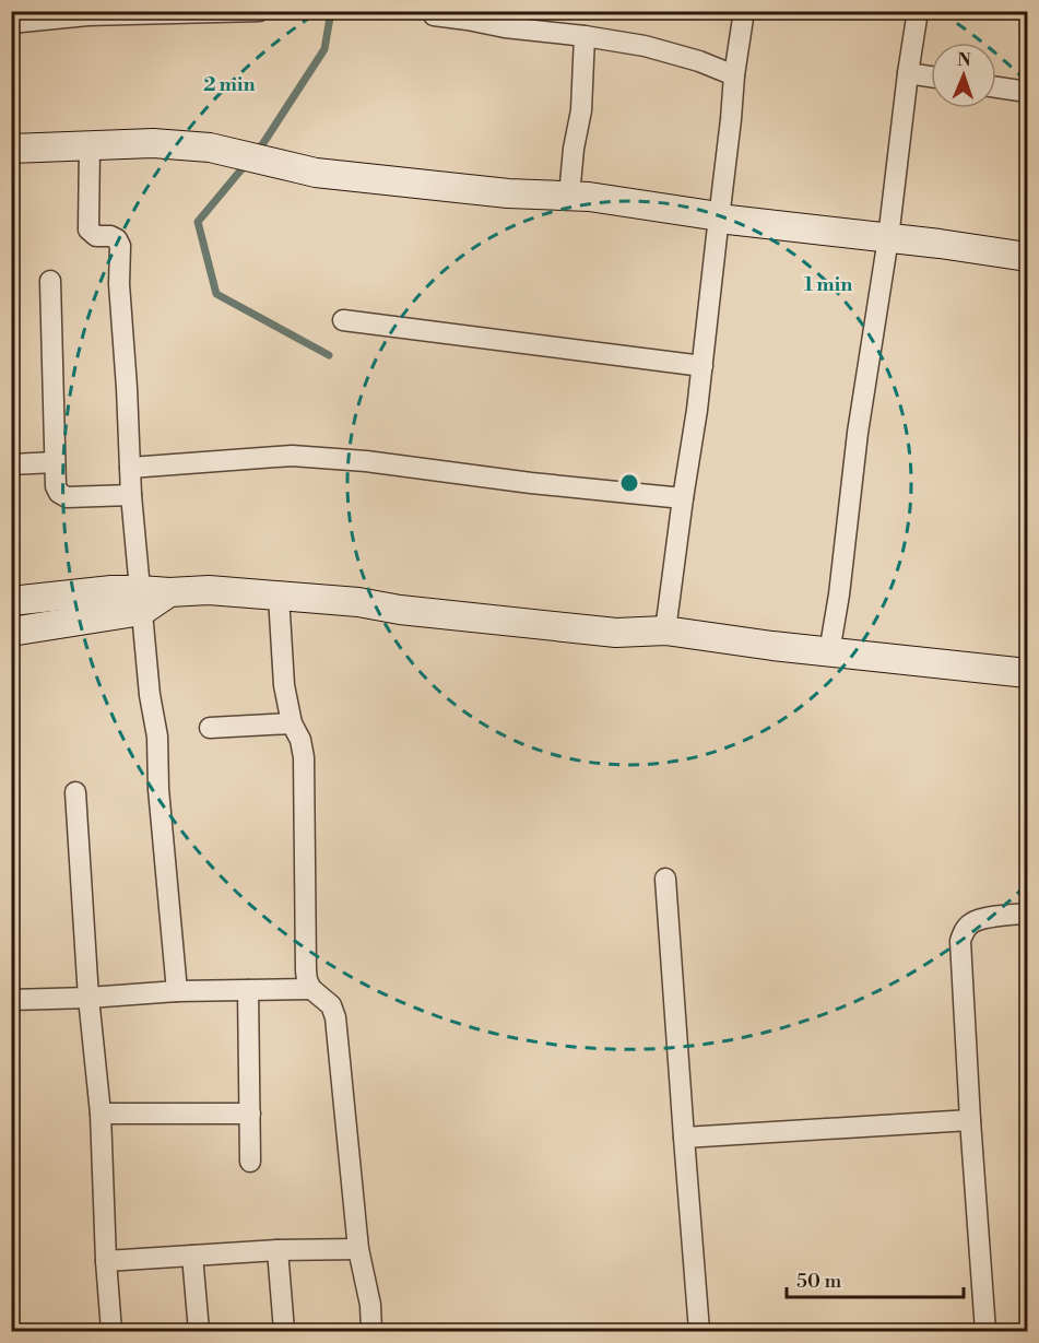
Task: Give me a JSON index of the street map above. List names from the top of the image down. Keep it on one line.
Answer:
{"scale_bar":"50 m","north":"top","rings":["2 min","1 min"]}
